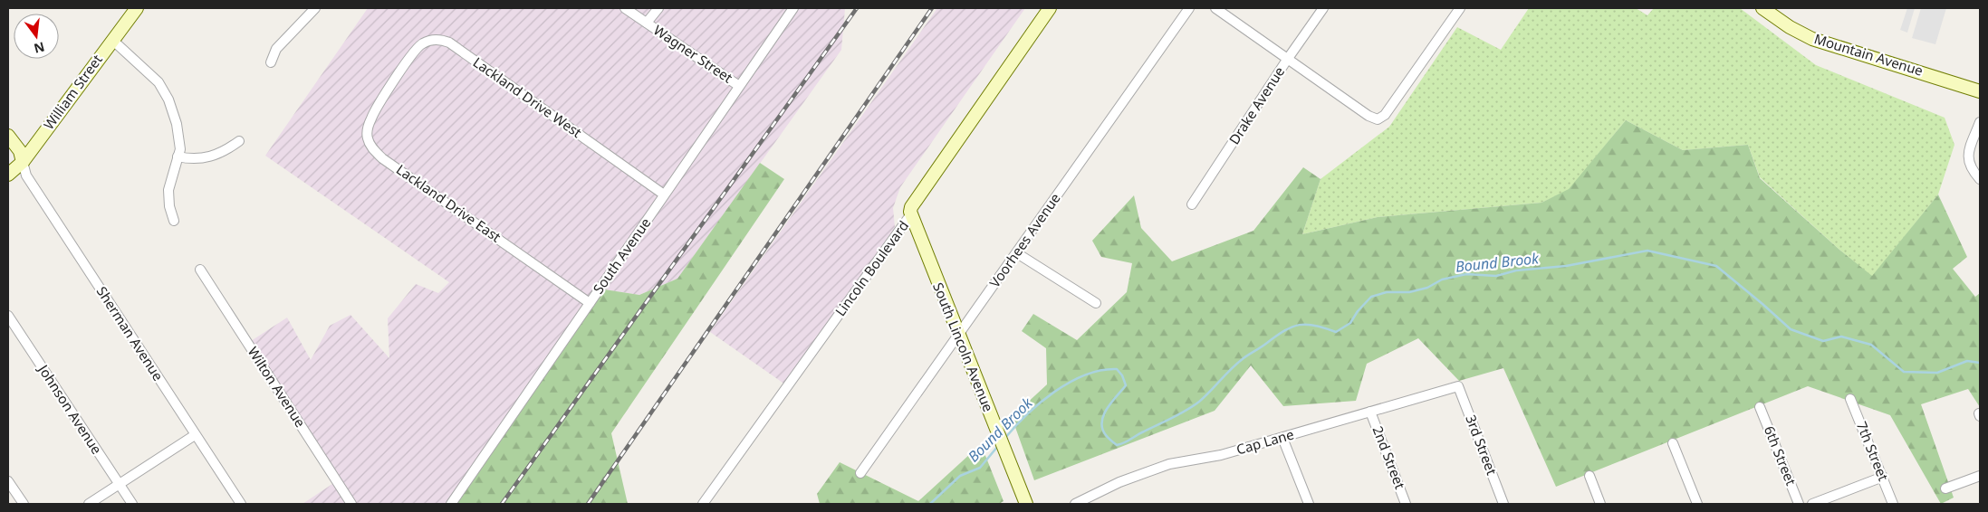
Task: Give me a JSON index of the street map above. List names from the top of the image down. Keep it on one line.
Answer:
{"streets":{"street":["Wagner Street","Mountain Avenue","William Street","Lackland Drive West","Drake Avenue","Lackland Drive East","Voorhees Avenue","South Avenue","Lincoln Boulevard","Sherman Avenue","South Lincoln Avenue","Wilton Avenue","Johnson Avenue","Cap Lane","3rd Street","7th Street","6th Street","2nd Street"]},"crossings":[["Wagner Street","South Avenue"],["William Street","Sherman Avenue"],["Lackland Drive West","Lackland Drive East"],["Lackland Drive West","South Avenue"],["Lackland Drive East","South Avenue"],["Voorhees Avenue","South Lincoln Avenue"],["Lincoln Boulevard","South Lincoln Avenue"],["Cap Lane","3rd Street"],["Cap Lane","2nd Street"]],"water":["Bound Brook"],"north":"bottom"}
